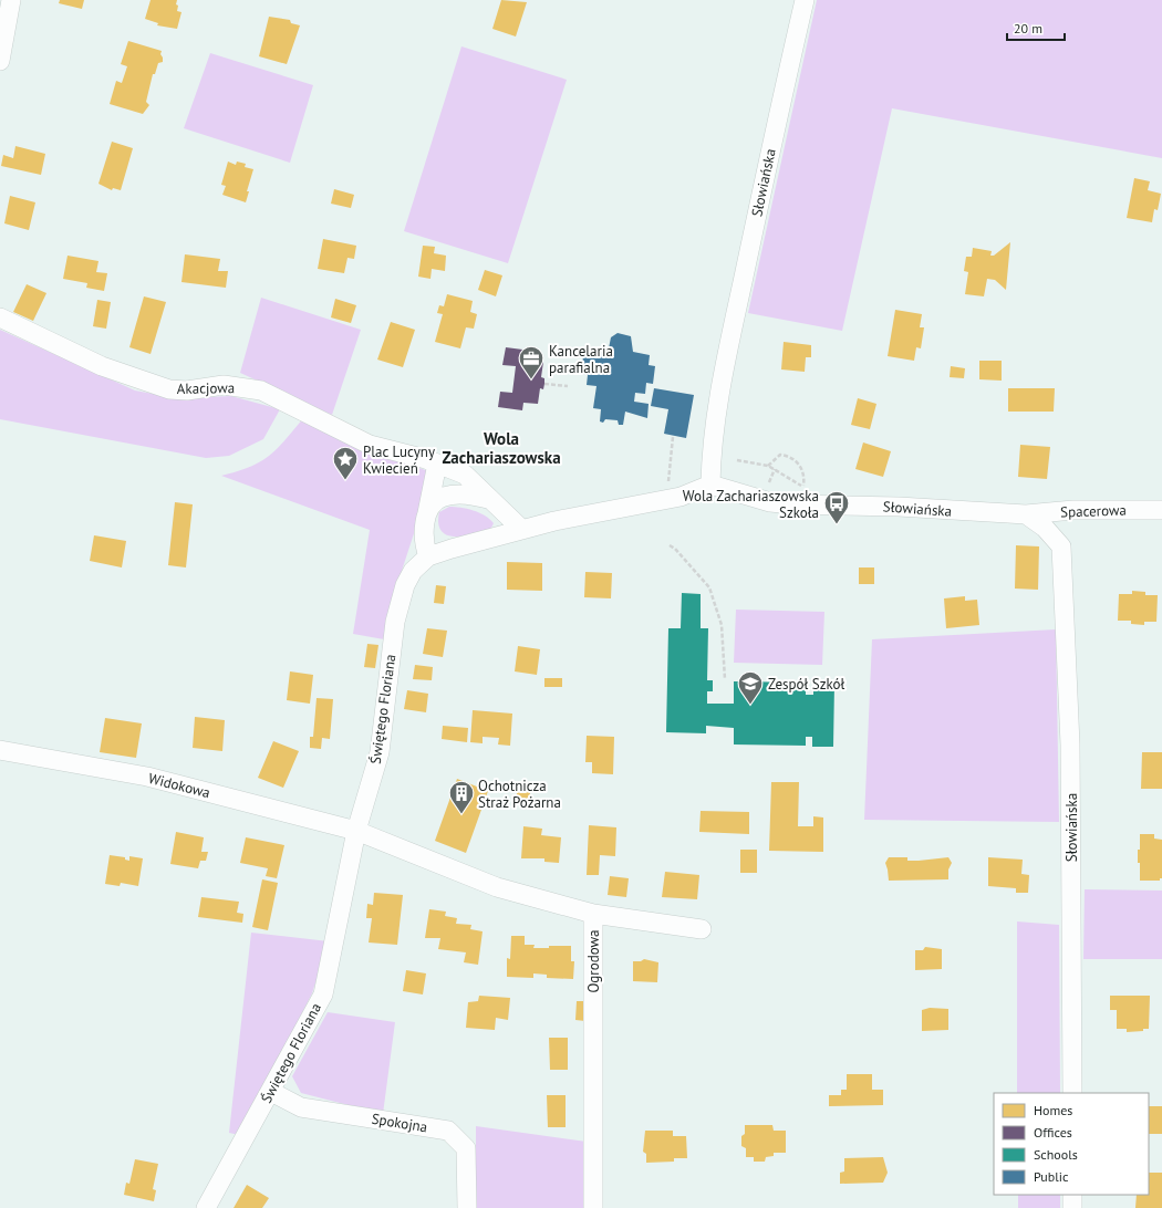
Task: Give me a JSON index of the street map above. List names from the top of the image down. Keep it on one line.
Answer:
{"streets":{"street":["Słowiańska","Akacjowa","Spacerowa","Świętego Floriana","Widokowa","Ogrodowa","Spokojna"]},"crossings":[["Słowiańska","Spacerowa"],["Słowiańska","Świętego Floriana"],["Akacjowa","Świętego Floriana"],["Świętego Floriana","Widokowa"],["Świętego Floriana","Ogrodowa"],["Świętego Floriana","Spokojna"],["Widokowa","Ogrodowa"]],"districts":["Wola Zachariaszowska"],"places":{"office":["Kancelaria parafialna"],"place":["Plac Lucyny Kwiecień"],"bus stop":["Wola Zachariaszowska Szkoła"],"school or university":["Zespół Szkół"],"building":["Ochotnicza Straż Pożarna"]},"legend":["Homes","Offices","Schools","Public"],"scale_bar":"20 m"}
